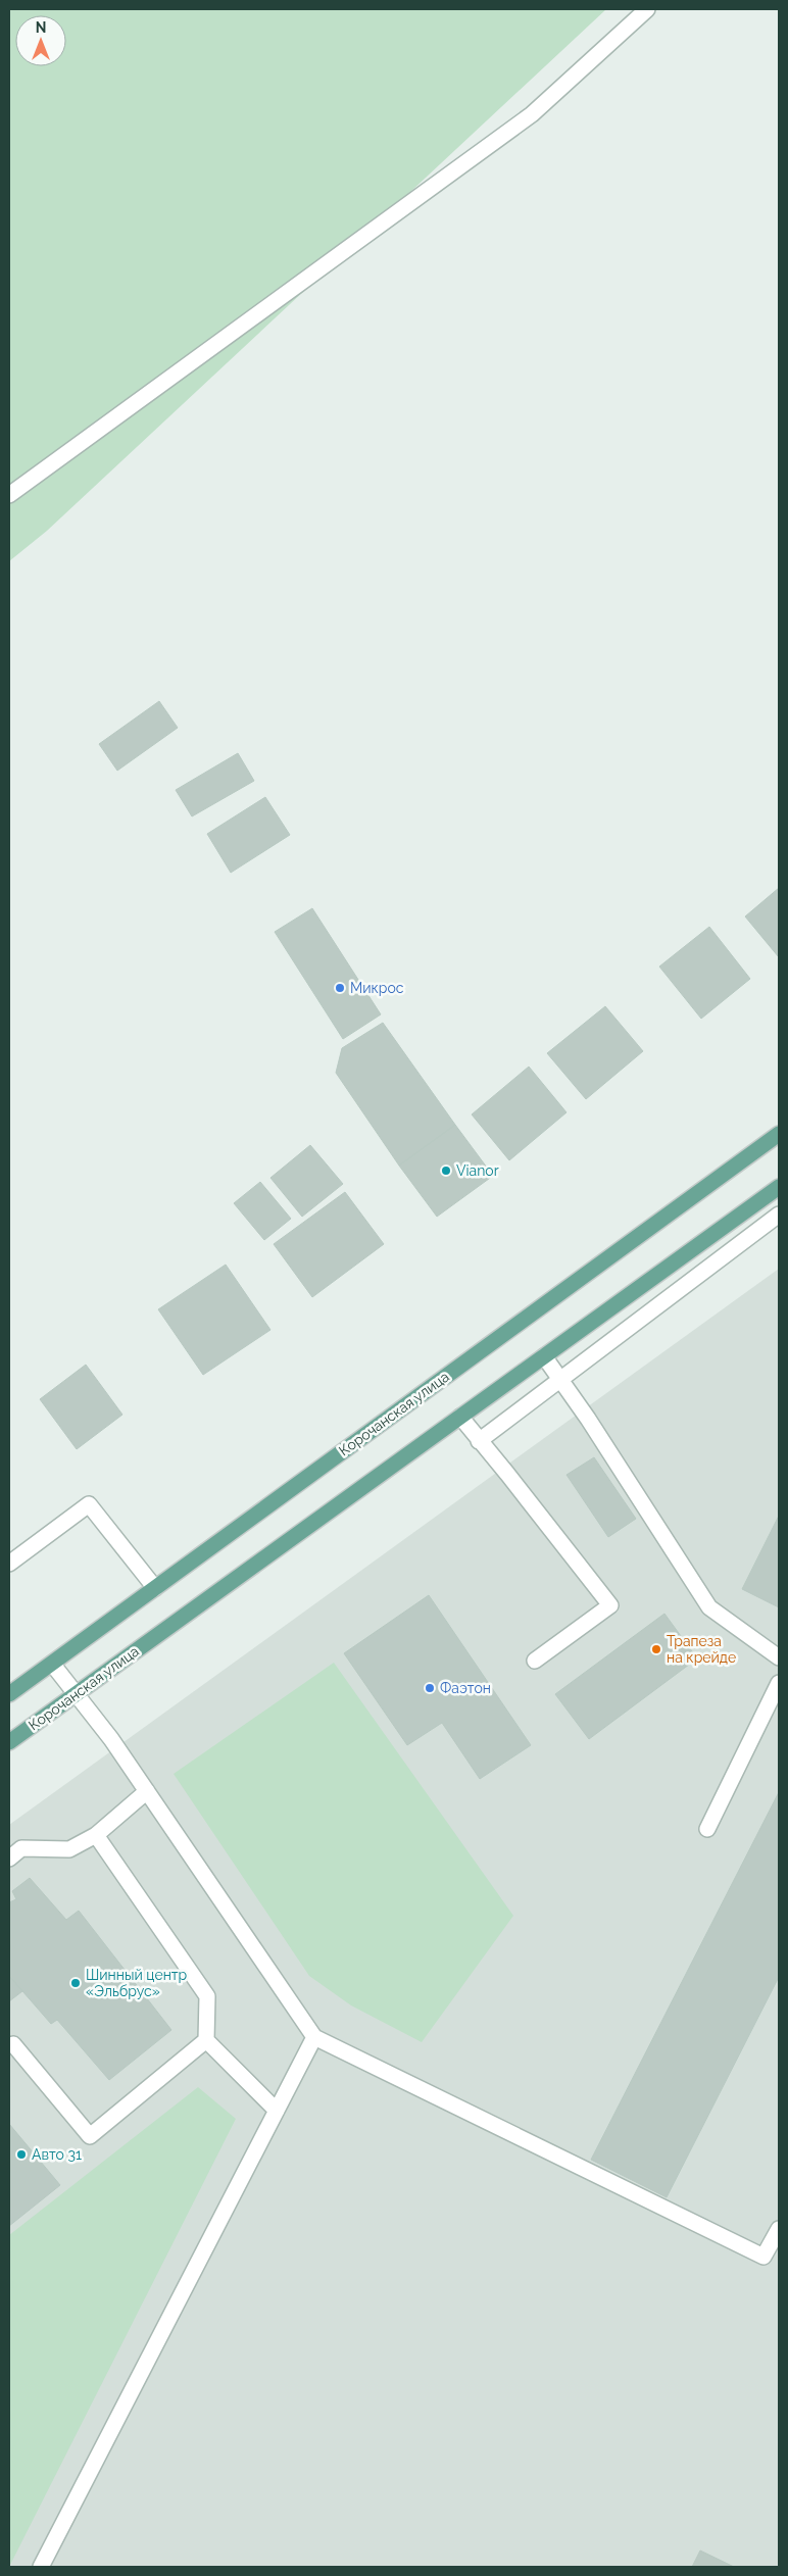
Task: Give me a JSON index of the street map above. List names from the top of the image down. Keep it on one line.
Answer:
{"streets":{"main road":["Корочанская улица"]},"places":["Микрос","Vianor","Трапеза на крейде","Фаэтон","Шинный центр «Эльбрус»","Авто 31"],"north":"top"}
